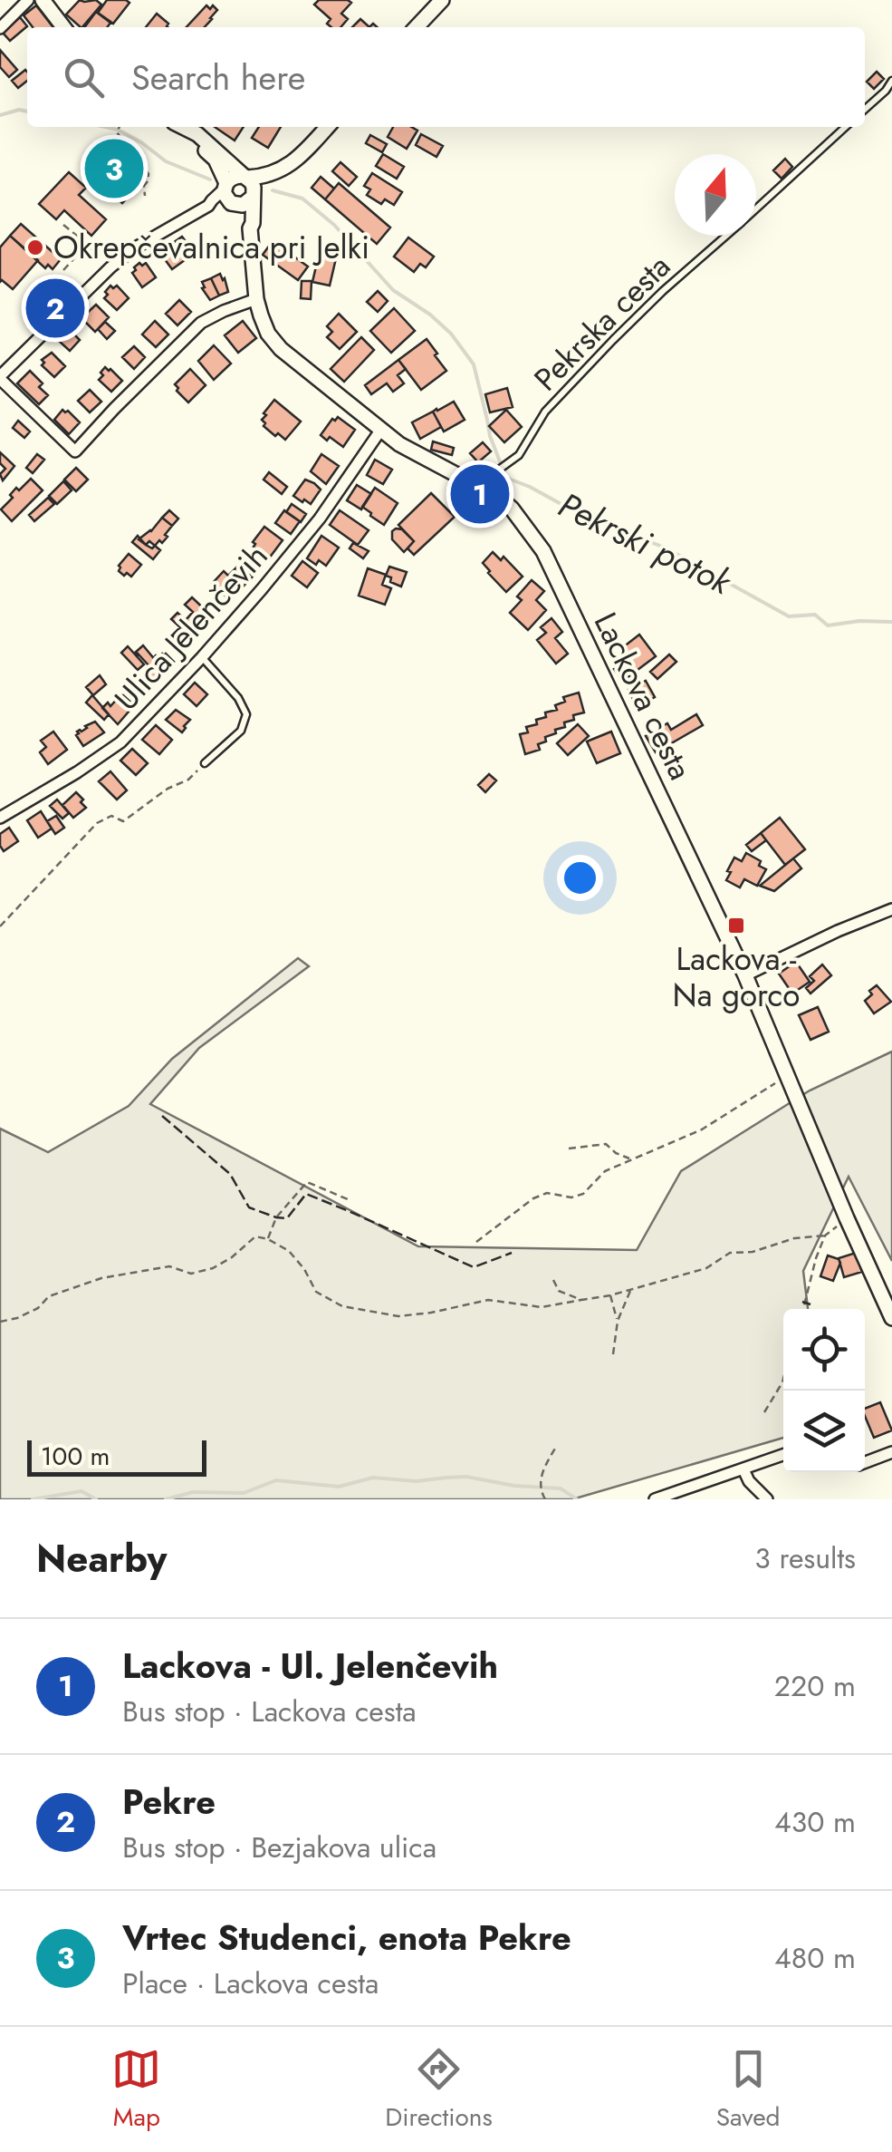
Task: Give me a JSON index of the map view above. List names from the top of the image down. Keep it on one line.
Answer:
{"streets":{"street":["Ulica Jelenčevih","Lackova cesta"],"lane":["Pekrska cesta"]},"crossings":[["Pekrska cesta","Lackova cesta"],["Ulica Jelenčevih","Lackova cesta"]],"water":["Pekrski potok"],"places":{"other":["Okrepčevalnica pri Jelki"],"transit":["Lackova - Na gorco"]},"scale_bar":"100 m","north":"top","page":{"search":"Search here","pins":["3","2","1"],"scale":"100 m","heading":["Nearby","3 results"],"list":[{"mark":"1","name":"Lackova - Ul. Jelenčevih","note":"Bus stop · Lackova cesta","value":"220 m"},{"mark":"2","name":"Pekre","note":"Bus stop · Bezjakova ulica","value":"430 m"},{"mark":"3","name":"Vrtec Studenci, enota Pekre","note":"Place · Lackova cesta","value":"480 m"}],"nav":["Map","Directions","Saved"]}}
